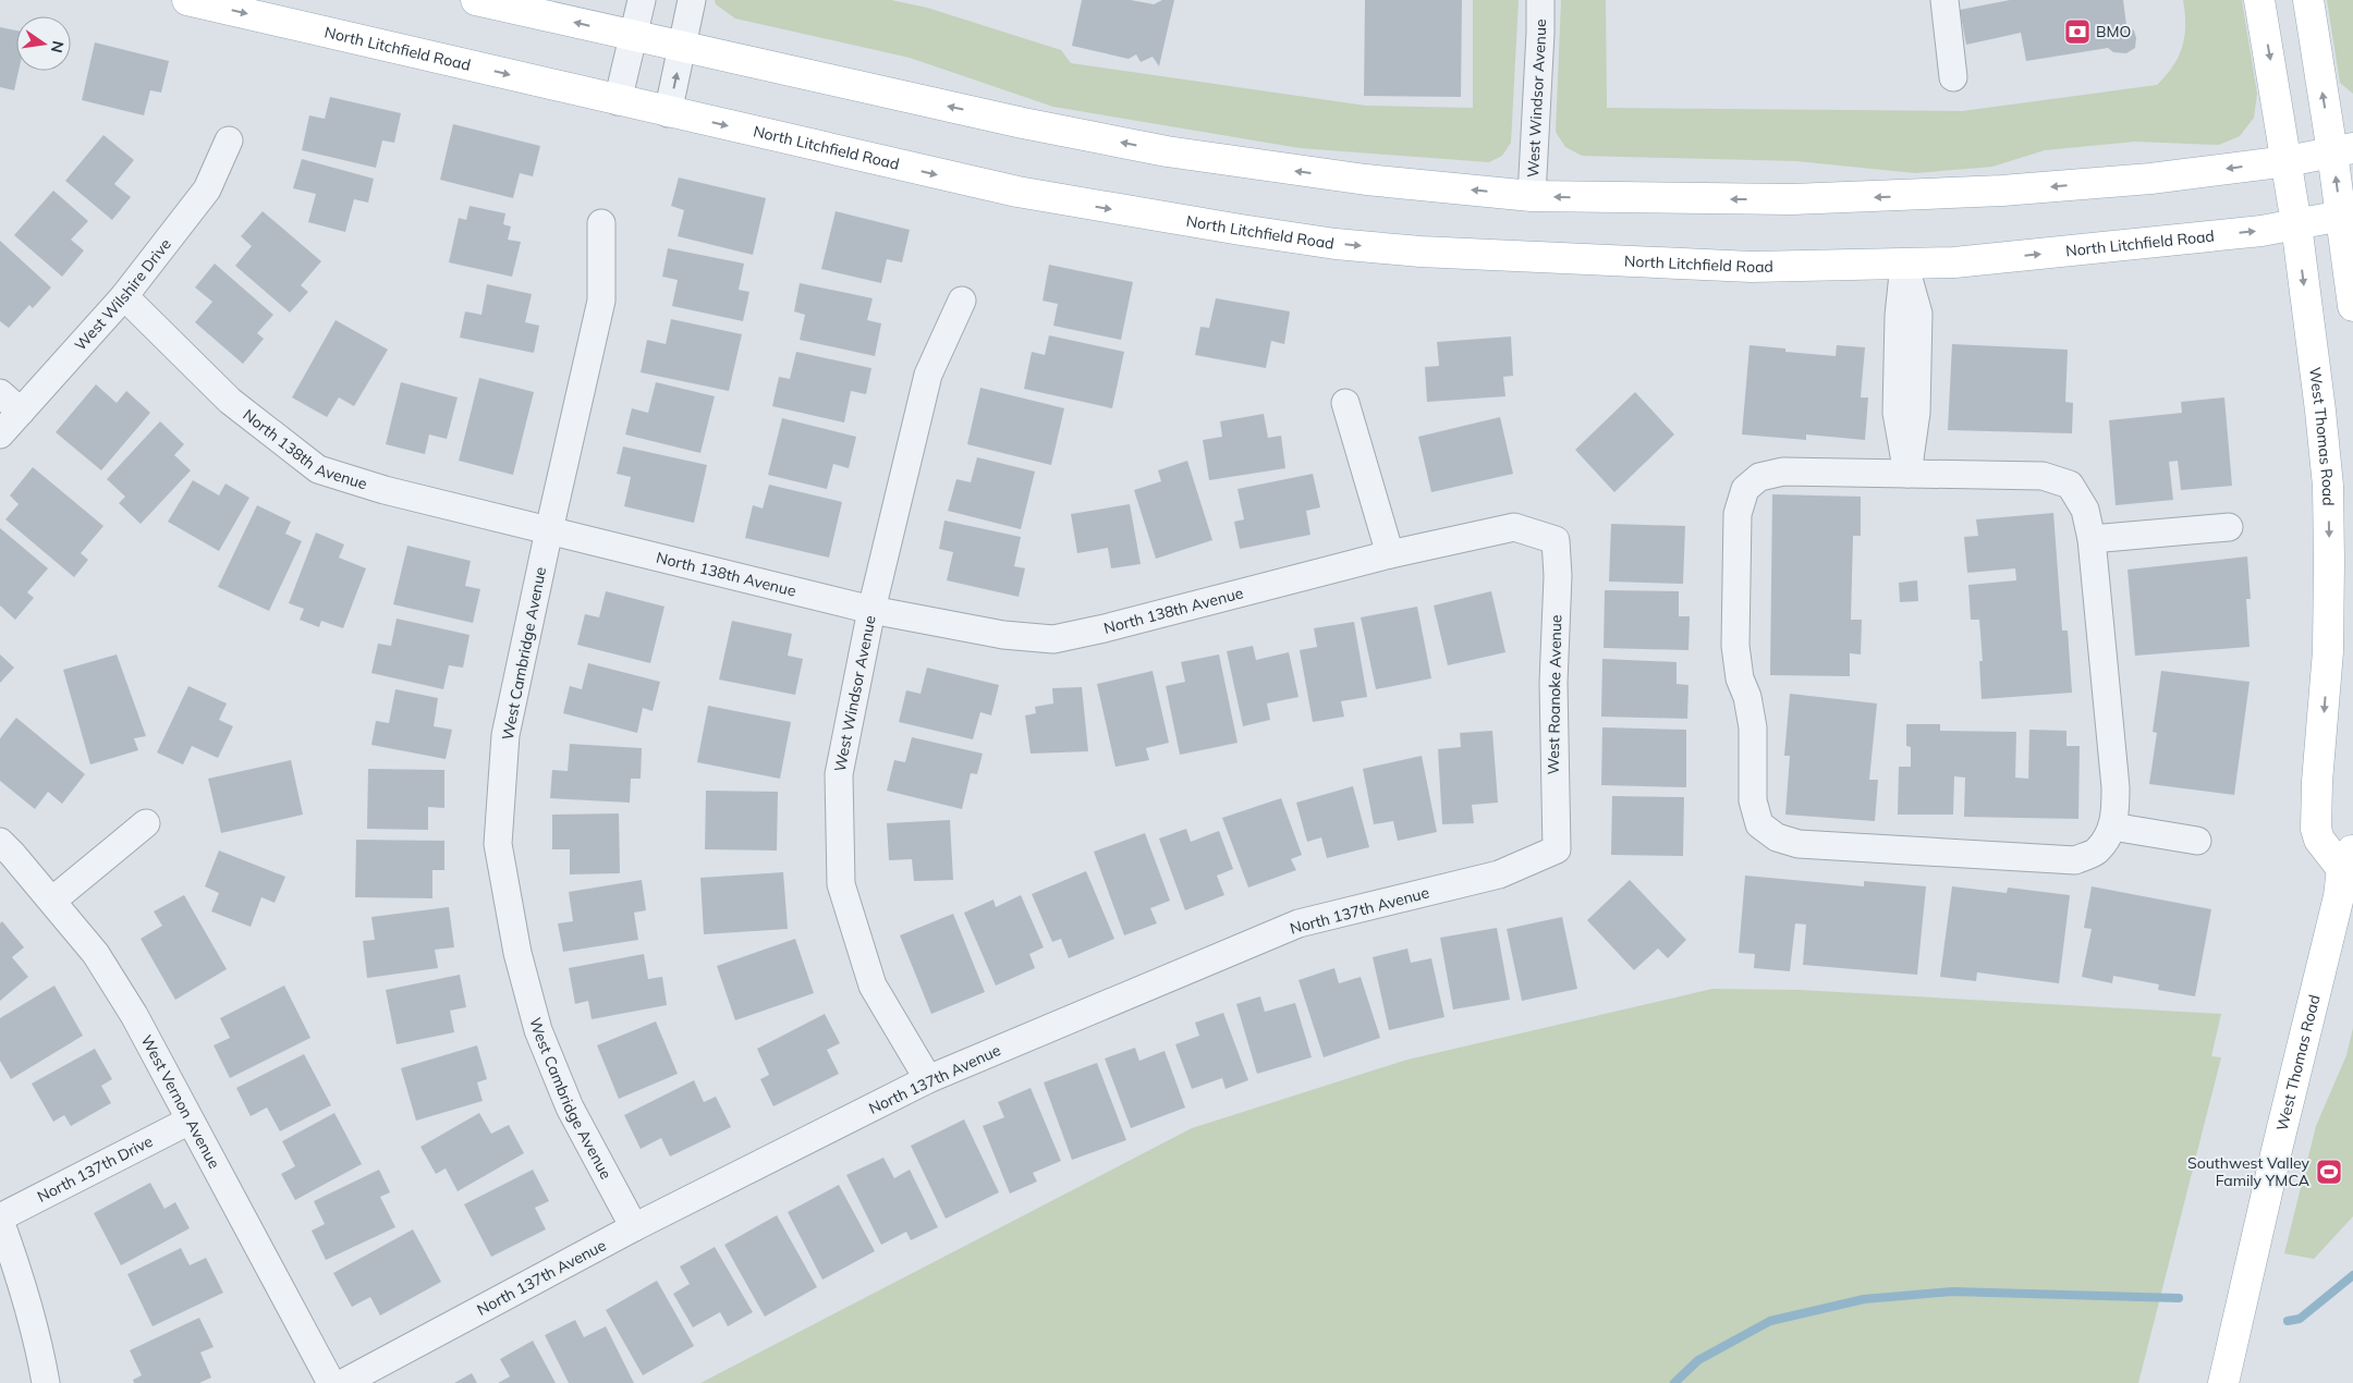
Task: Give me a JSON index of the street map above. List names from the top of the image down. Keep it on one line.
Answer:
{"streets":{"main road":["North Litchfield Road","West Thomas Road"],"street":["West Windsor Avenue","West Wilshire Drive","North 138th Avenue","West Cambridge Avenue","West Roanoke Avenue","North 137th Avenue","West Vernon Avenue","North 137th Drive"]},"crossings":[["North Litchfield Road","West Thomas Road"],["West Windsor Avenue","North 138th Avenue"],["West Windsor Avenue","North 137th Avenue"],["West Wilshire Drive","North 138th Avenue"],["North 138th Avenue","West Cambridge Avenue"],["North 138th Avenue","West Roanoke Avenue"],["West Cambridge Avenue","North 137th Avenue"],["West Roanoke Avenue","North 137th Avenue"],["West Vernon Avenue","North 137th Drive"]],"one_way":["West Thomas Road"],"places":{"bank":["BMO"],"sports":["Southwest Valley Family YMCA"]},"north":"right"}
